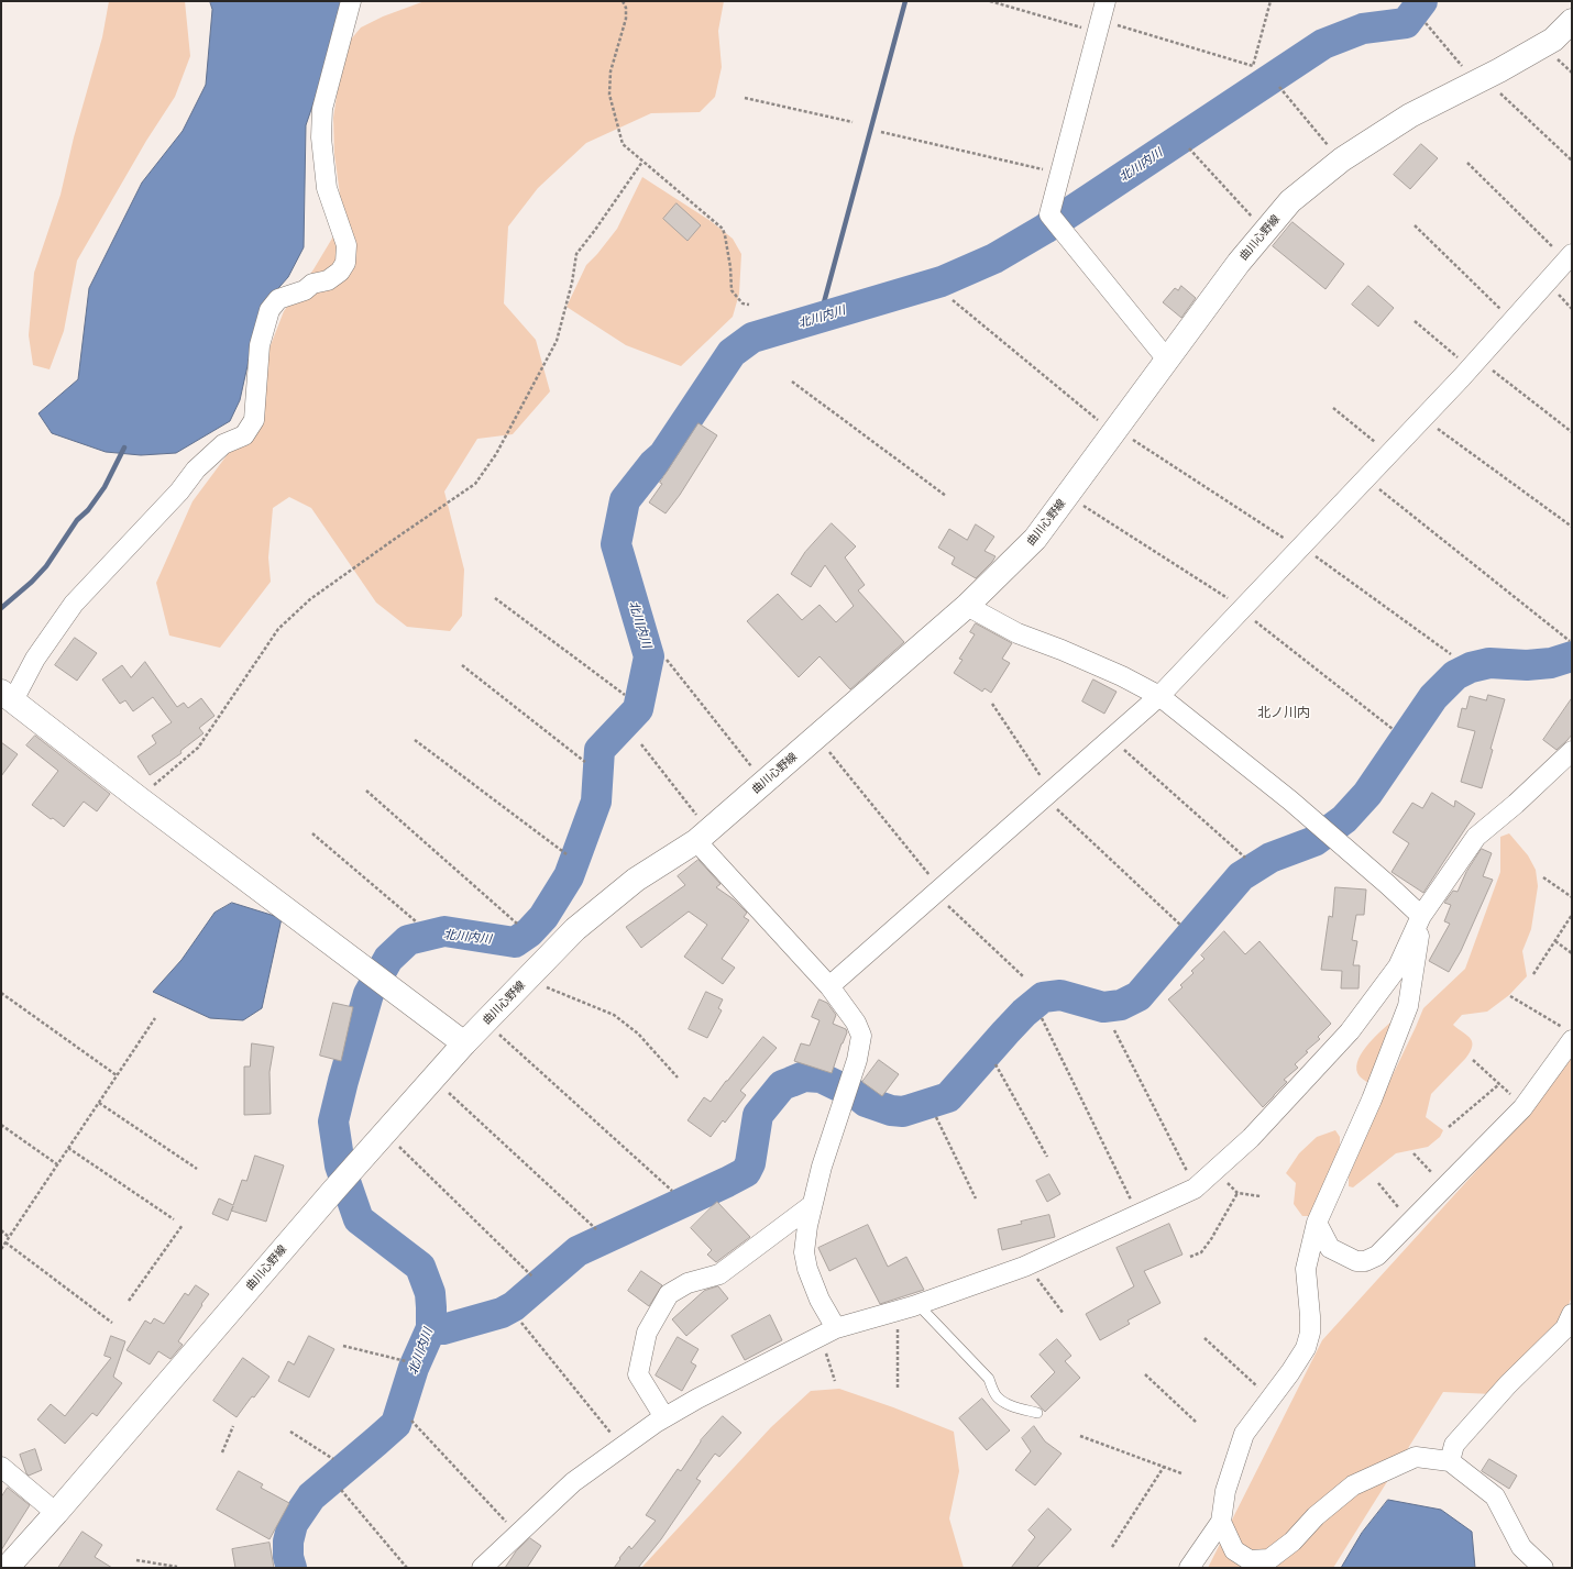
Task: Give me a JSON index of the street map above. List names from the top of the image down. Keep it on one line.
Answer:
{"streets":{"main road":["曲川心野線"]},"districts":["北ノ川内"],"water":["北川内川"]}
